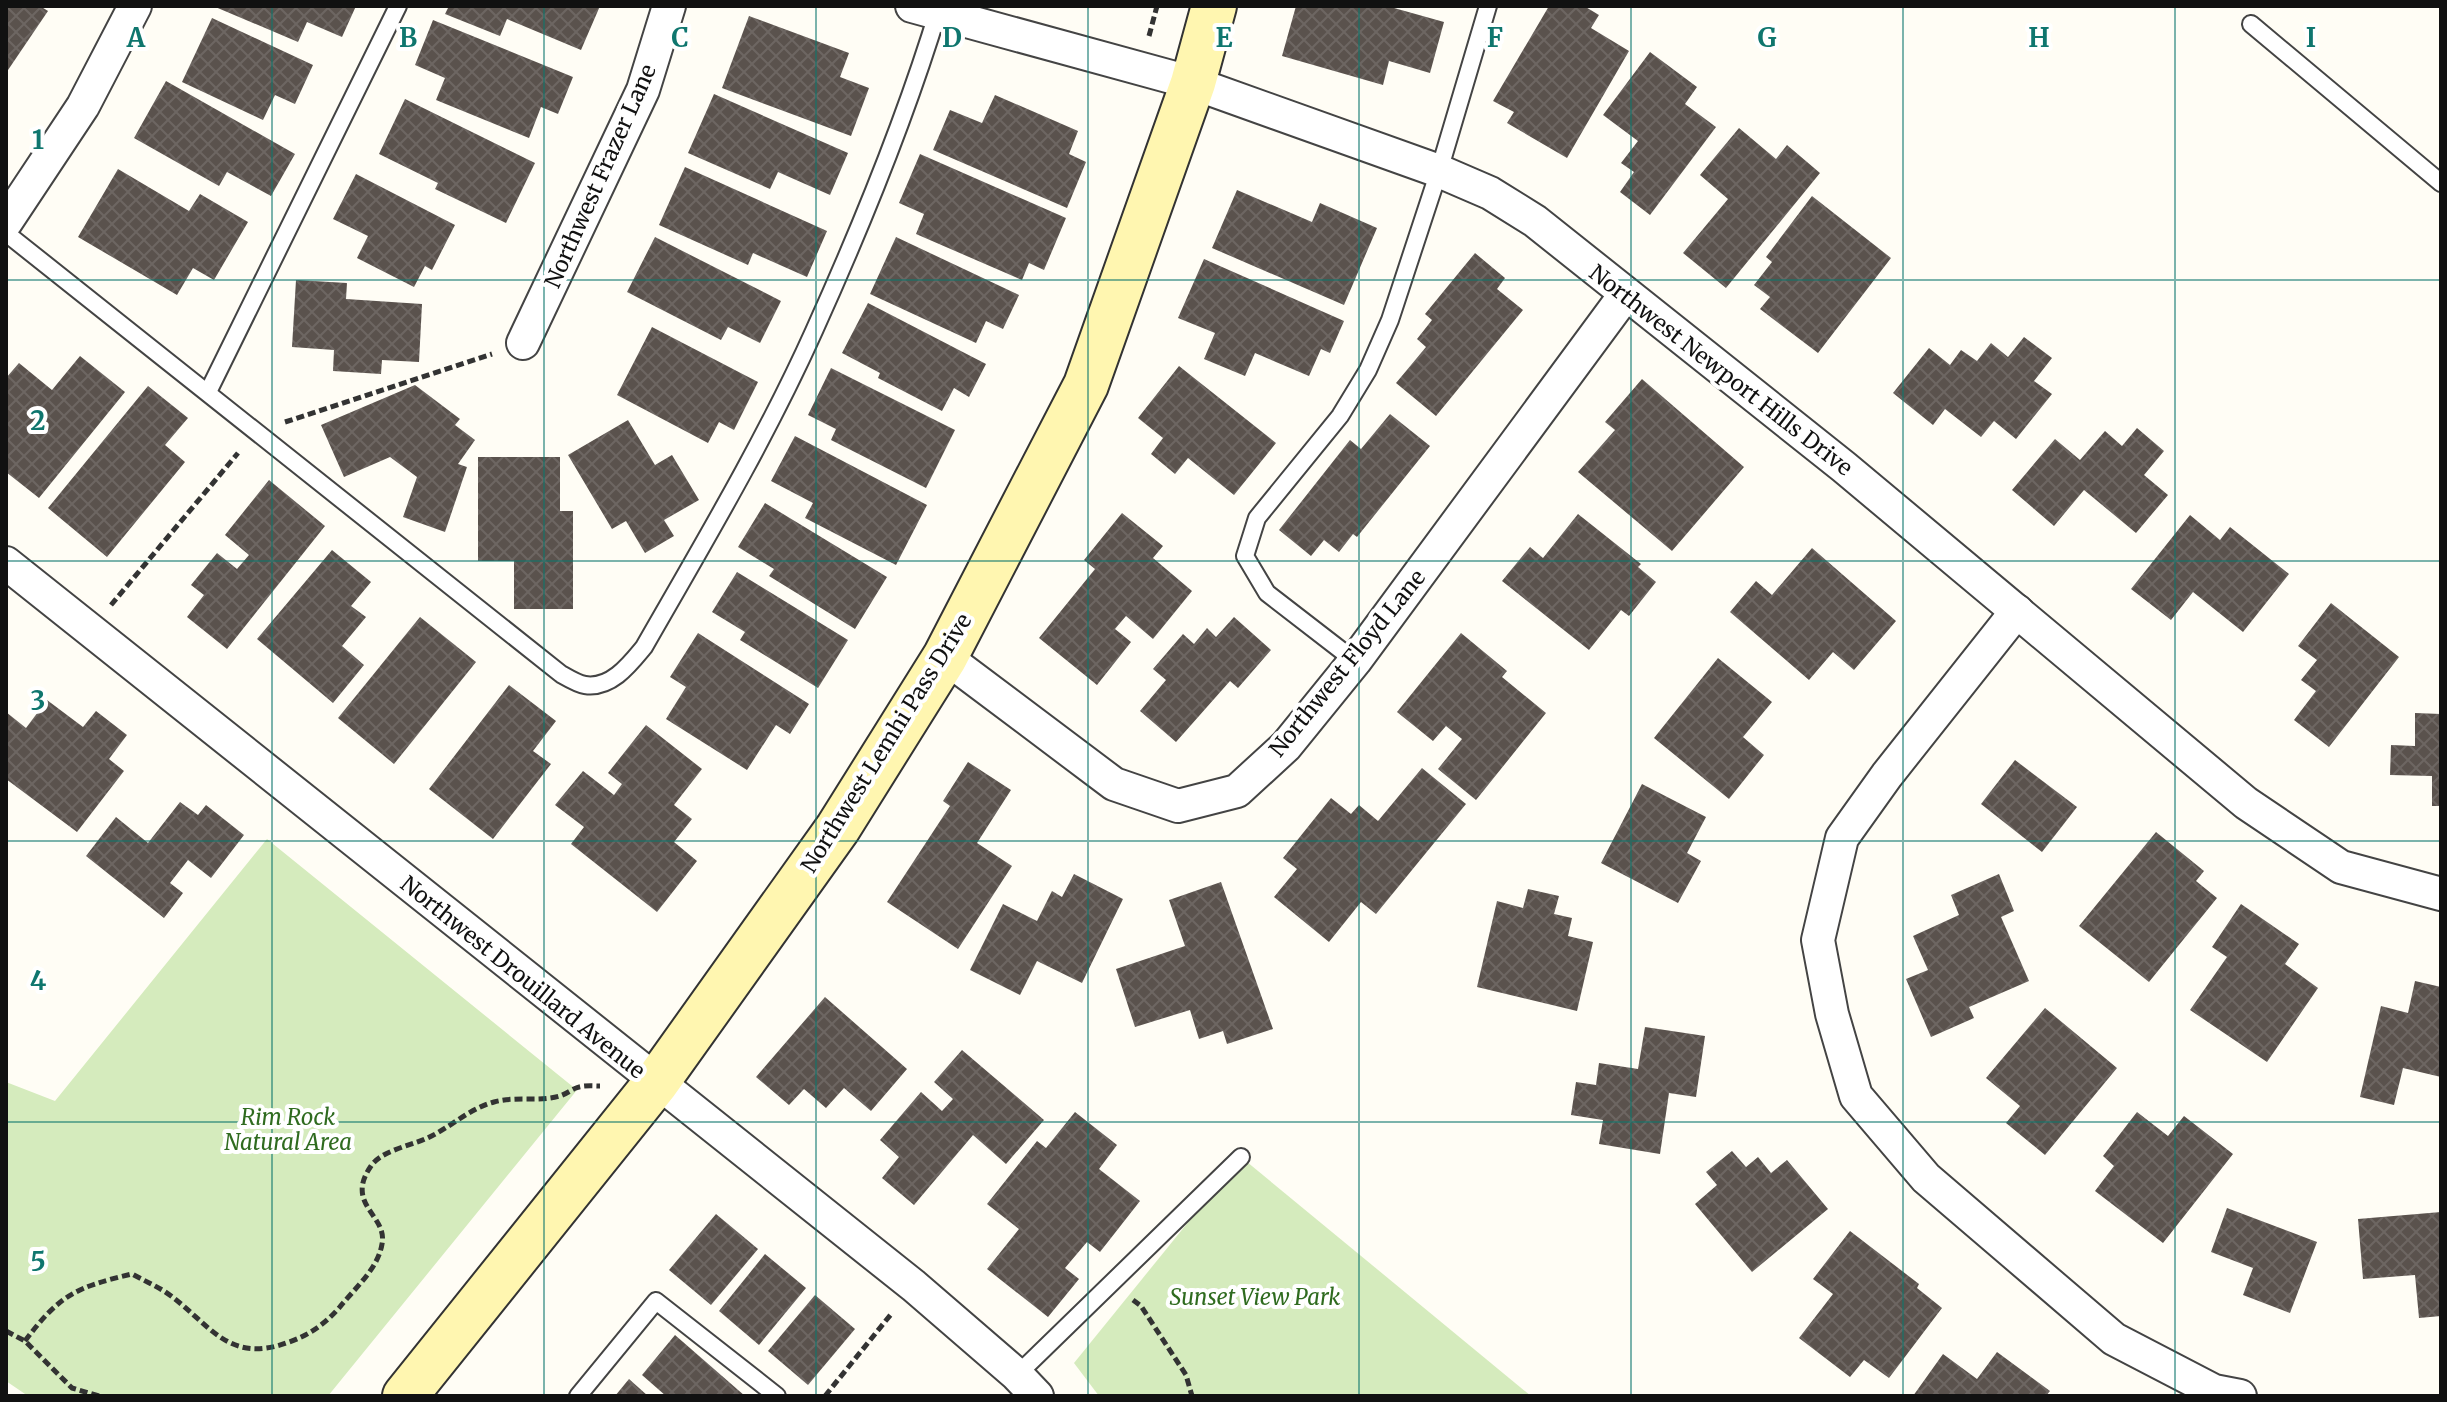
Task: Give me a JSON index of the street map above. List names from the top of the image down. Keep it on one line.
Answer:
{"streets":{"street":["Northwest Frazer Lane","Northwest Newport Hills Drive","Northwest Floyd Lane","Northwest Lemhi Pass Drive","Northwest Drouillard Avenue"]},"crossings":[["Northwest Newport Hills Drive","Northwest Floyd Lane"],["Northwest Newport Hills Drive","Northwest Lemhi Pass Drive"],["Northwest Floyd Lane","Northwest Lemhi Pass Drive"],["Northwest Lemhi Pass Drive","Northwest Drouillard Avenue"]],"parks":["Rim Rock Natural Area","Sunset View Park"],"grid":{"columns":["A","B","C","D","E","F","G","H","I"],"rows":["1","2","3","4","5"]}}
